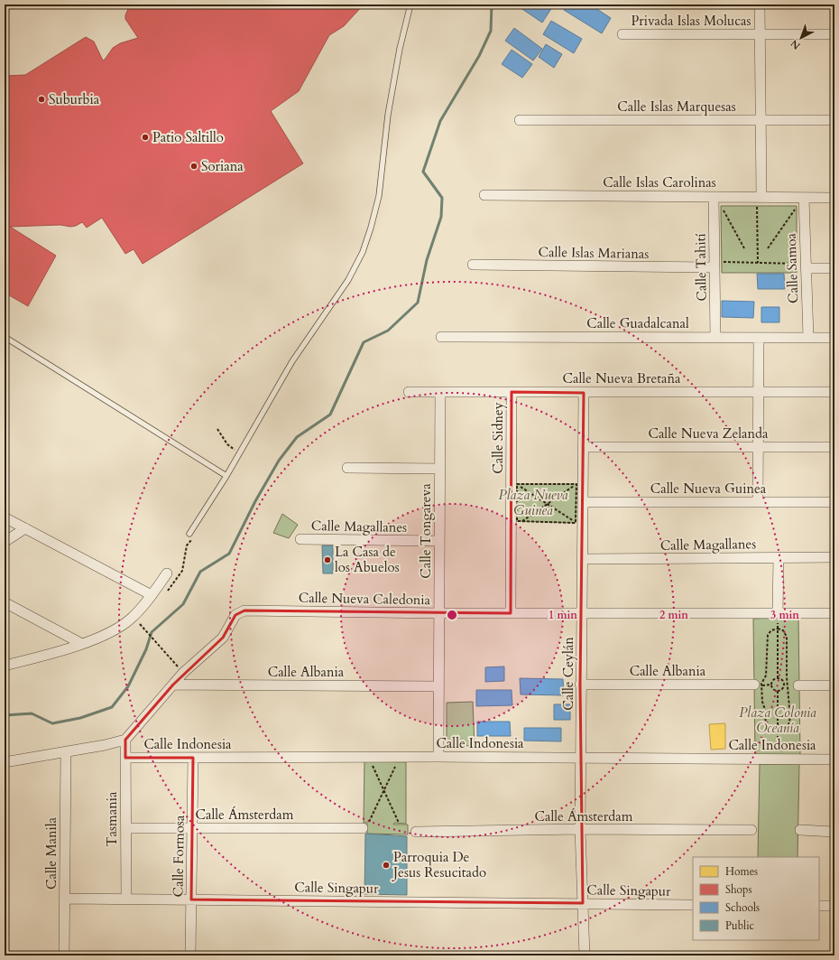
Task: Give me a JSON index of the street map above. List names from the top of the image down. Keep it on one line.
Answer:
{"streets":{"street":["Privada Islas Molucas","Calle Islas Marquesas","Calle Islas Carolinas","Calle Islas Marianas","Calle Tahití","Calle Samoa","Calle Guadalcanal","Calle Nueva Bretaña","Calle Nueva Zelanda","Calle Sidney","Calle Nueva Guinea","Calle Magallanes","Calle Tongareva","Calle Nueva Caledonia","Calle Albania","Calle Ceylán","Calle Indonesia","Calle Ámsterdam","Tasmania","Calle Manila","Calle Formosa","Calle Singapur"]},"crossings":[["Calle Islas Carolinas","Calle Tahití"],["Calle Islas Carolinas","Calle Samoa"],["Calle Islas Marianas","Calle Tahití"],["Calle Tahití","Calle Guadalcanal"],["Calle Samoa","Calle Guadalcanal"],["Calle Nueva Bretaña","Calle Sidney"],["Calle Nueva Bretaña","Calle Tongareva"],["Calle Nueva Bretaña","Calle Ceylán"],["Calle Nueva Zelanda","Calle Ceylán"],["Calle Sidney","Calle Nueva Caledonia"],["Calle Nueva Guinea","Calle Ceylán"],["Calle Magallanes","Calle Tongareva"],["Calle Magallanes","Calle Ceylán"],["Calle Tongareva","Calle Nueva Caledonia"],["Calle Tongareva","Calle Albania"],["Calle Tongareva","Calle Indonesia"],["Calle Nueva Caledonia","Calle Albania"],["Calle Nueva Caledonia","Calle Ceylán"],["Calle Nueva Caledonia","Tasmania"],["Calle Albania","Calle Ceylán"],["Calle Ceylán","Calle Indonesia"],["Calle Ceylán","Calle Ámsterdam"],["Calle Ceylán","Calle Singapur"],["Calle Indonesia","Tasmania"],["Calle Indonesia","Calle Formosa"],["Calle Ámsterdam","Tasmania"],["Calle Ámsterdam","Calle Formosa"],["Tasmania","Calle Singapur"],["Calle Manila","Calle Singapur"],["Calle Formosa","Calle Singapur"]],"parks":["Plaza Nueva Guinea","Plaza Colonia Oceanía"],"places":["Suburbia","Patio Saltillo","Soriana","La Casa de los Abuelos","Parroquia De Jesus Resucitado"],"legend":["Homes","Shops","Schools","Public"],"north":"bottom left","rings":["1 min","2 min","3 min"]}
